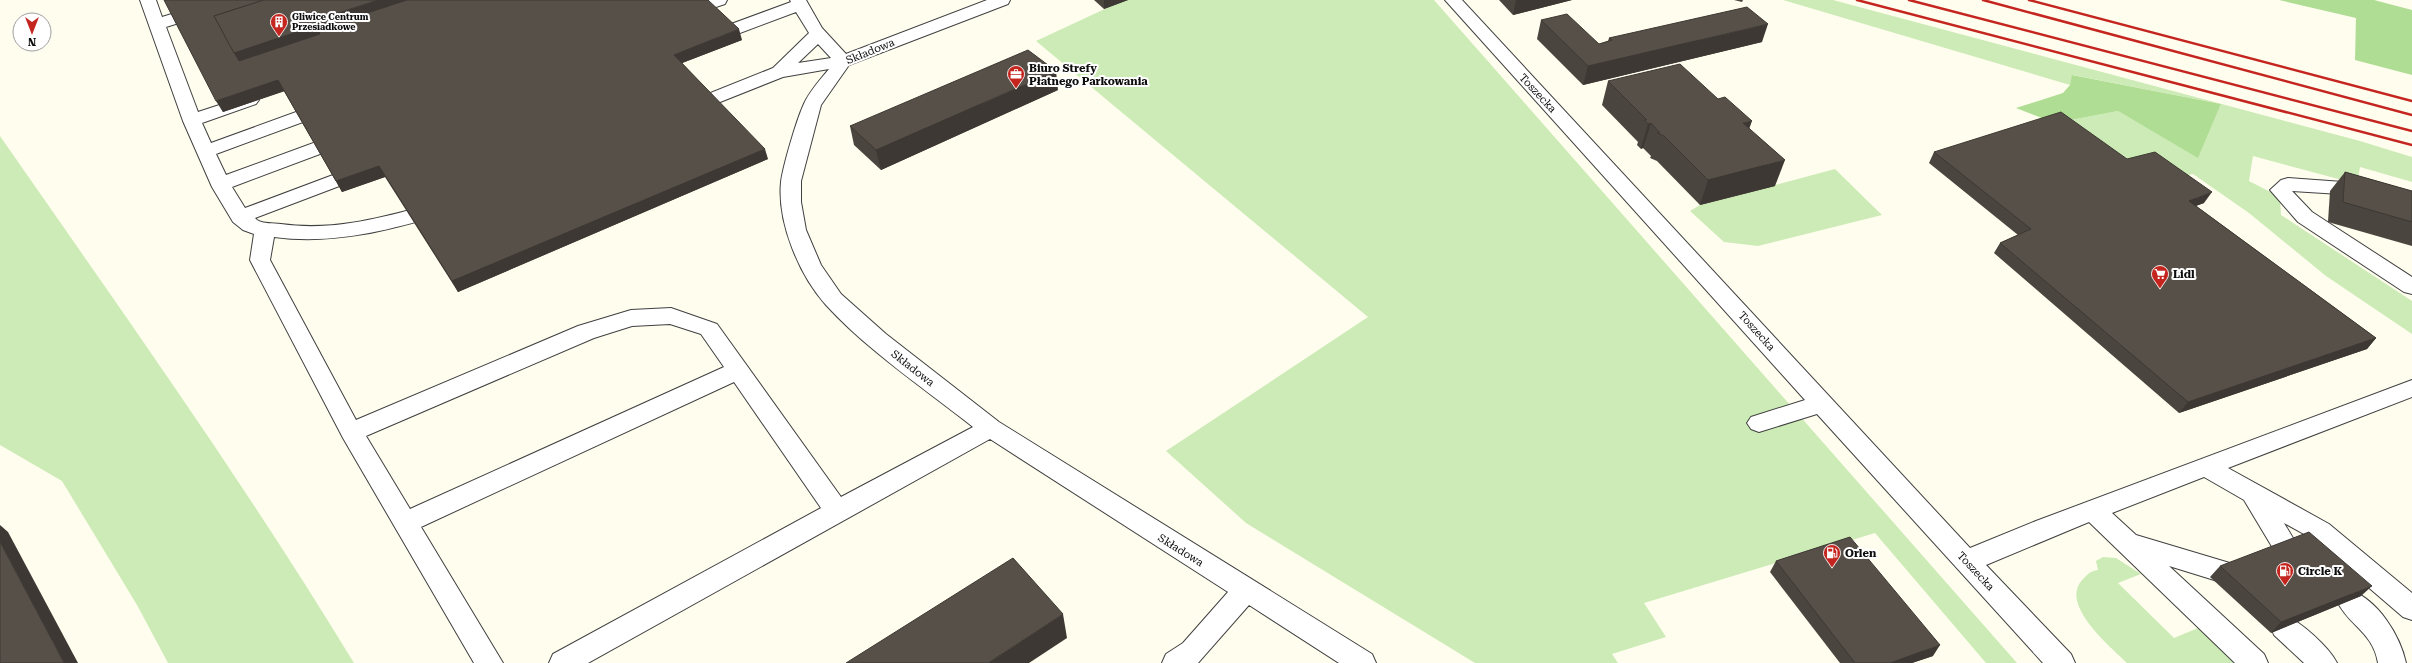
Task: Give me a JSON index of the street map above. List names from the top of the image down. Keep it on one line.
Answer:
{"streets":{"street":["Składowa","Toszecka"]},"places":{"building":["Gliwice Centrum Przesiadkowe"],"office":["Biuro Strefy Płatnego Parkowania"],"supermarket":["Lidl"],"fuel station":["Orlen","Circle K"]},"north":"bottom"}
